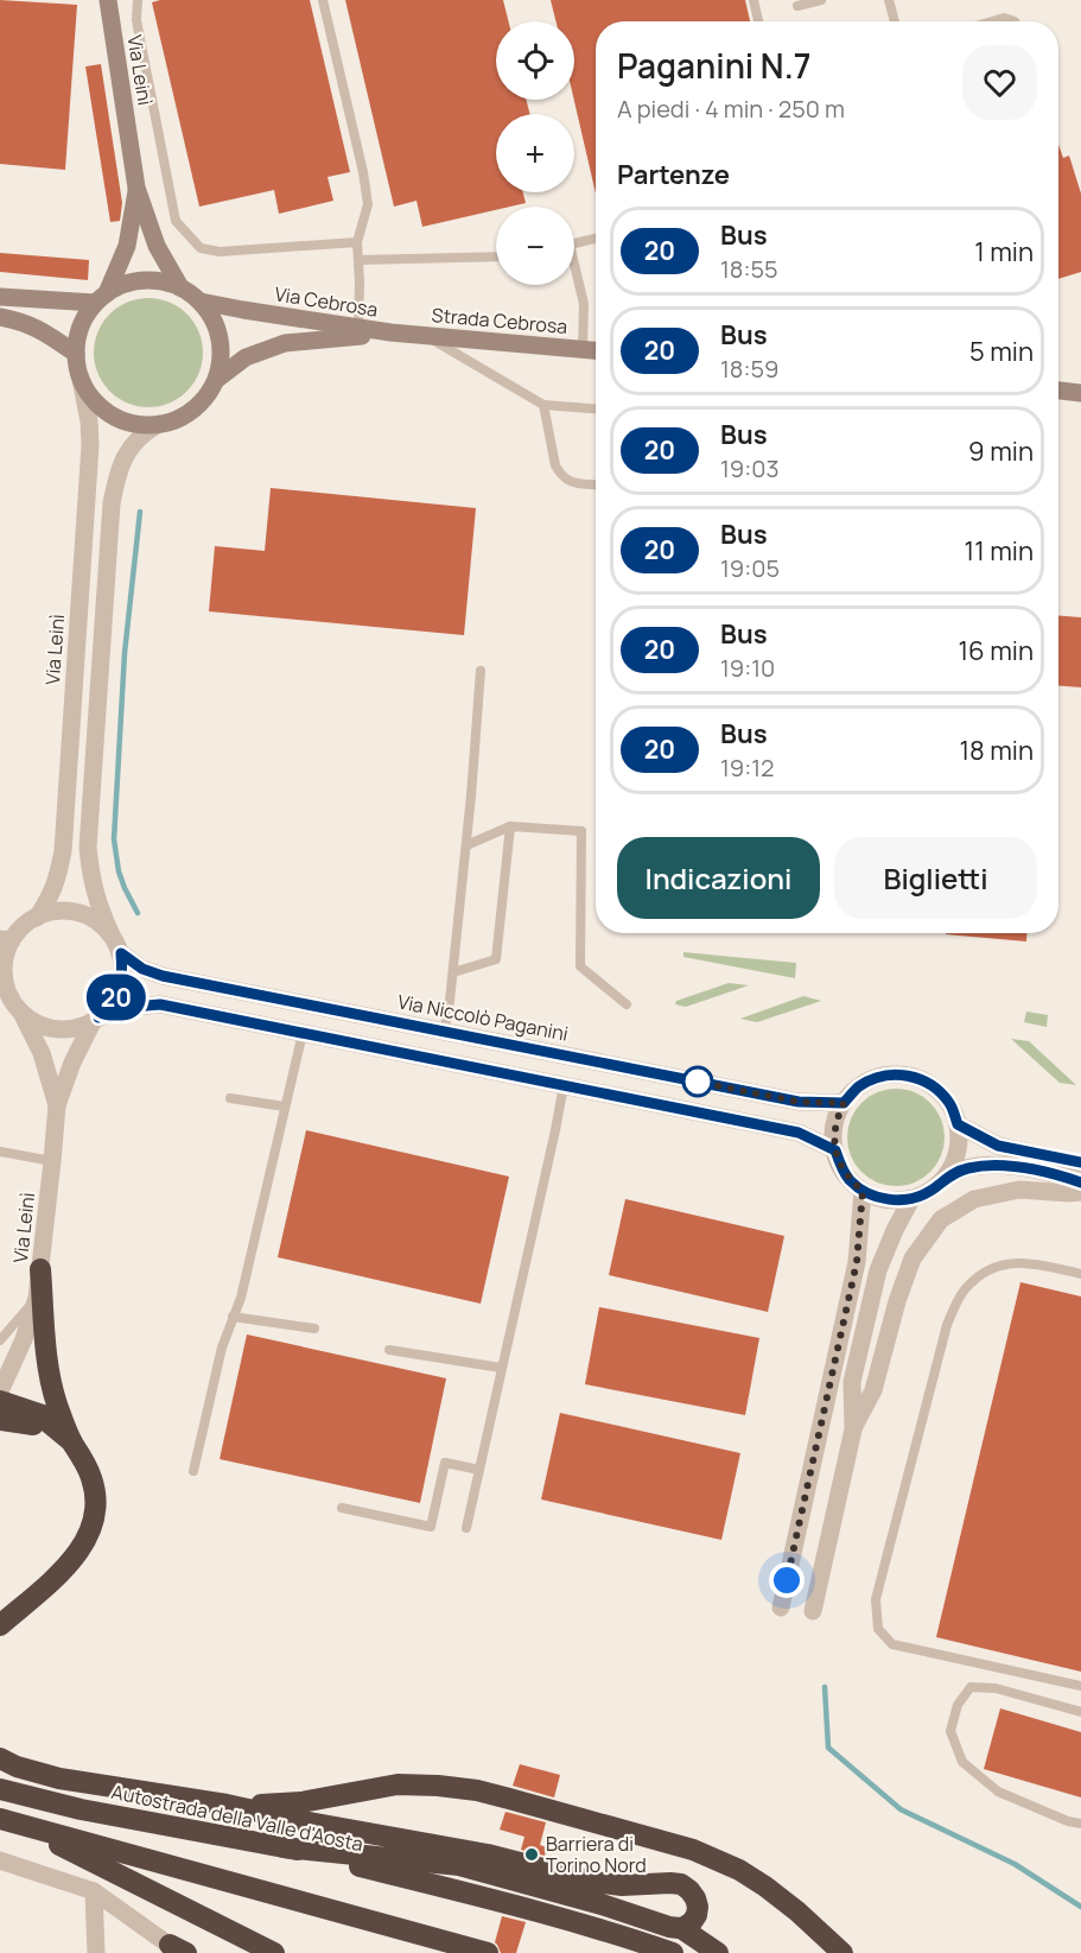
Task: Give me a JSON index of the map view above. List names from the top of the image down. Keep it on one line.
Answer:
{"streets":{"highway":["Autostrada della Valle d'Aosta"],"main road":["Via Leinì","Via Cebrosa","Strada Cebrosa"],"street":["Via Niccolò Paganini"]},"crossings":[["Via Leinì","Via Cebrosa"],["Via Leinì","Via Niccolò Paganini"],["Via Cebrosa","Strada Cebrosa"]],"places":["Barriera di Torino Nord"],"lines":["bus line 20"],"page":{"on_map":"20","map_buttons":["+","−"],"heading":[["Paganini N.7","A piedi · 4 min · 250 m"],"Partenze"],"list":[{"mark":"20","name":"Bus","note":"18:55","value":"1 min"},{"mark":"20","name":"Bus","note":"18:59","value":"5 min"},{"mark":"20","name":"Bus","note":"19:03","value":"9 min"},{"mark":"20","name":"Bus","note":"19:05","value":"11 min"},{"mark":"20","name":"Bus","note":"19:10","value":"16 min"},{"mark":"20","name":"Bus","note":"19:12","value":"18 min"}],"buttons":["Indicazioni","Biglietti"]}}
